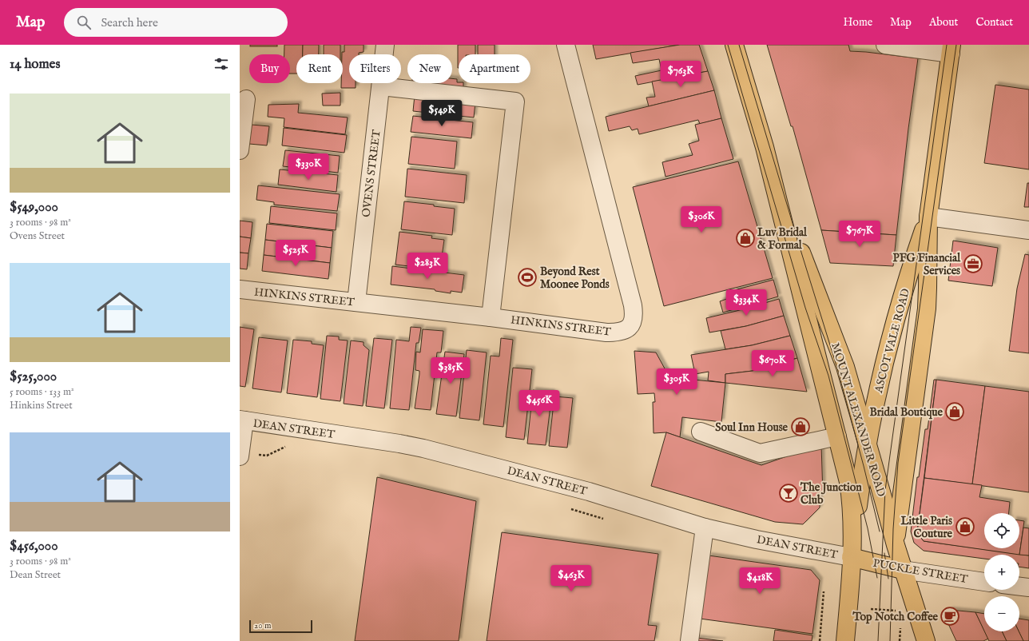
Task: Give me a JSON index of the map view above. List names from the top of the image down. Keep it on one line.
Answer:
{"streets":{"main road":["ASCOT VALE ROAD","MOUNT ALEXANDER ROAD","PUCKLE STREET"],"street":["OVENS STREET","HINKINS STREET","DEAN STREET"]},"crossings":[["OVENS STREET","HINKINS STREET"],["ASCOT VALE ROAD","MOUNT ALEXANDER ROAD"],["ASCOT VALE ROAD","DEAN STREET"],["ASCOT VALE ROAD","PUCKLE STREET"],["MOUNT ALEXANDER ROAD","DEAN STREET"],["MOUNT ALEXANDER ROAD","PUCKLE STREET"],["DEAN STREET","PUCKLE STREET"]],"places":{"shop":["Luv Bridal & Formal","Bridal Boutique","Soul Inn House","Little Paris Couture"],"office":["PFG Financial Services"],"sports":["Beyond Rest Moonee Ponds"],"bar":["The Junction Club"],"cafe":["Top Notch Coffee"]},"scale_bar":"20 m","page":{"header":"Map","search":"Search here","nav":["Home","Map","About","Contact"],"heading":"14 homes","chip":["Buy","Rent","Filters","New","Apartment"],"price":["$763K","$549K","$330K","$306K","$767K","$525K","$283K","$334K","$670K","$385K","$305K","$456K","$463K","$418K"],"list":[{"name":"$549,000","note":"3 rooms · 98 m² · Ovens Street"},{"name":"$525,000","note":"5 rooms · 133 m² · Hinkins Street"},{"name":"$456,000","note":"3 rooms · 98 m² · Dean Street"}],"map_buttons":["+","−"],"scale":"20 m"}}
